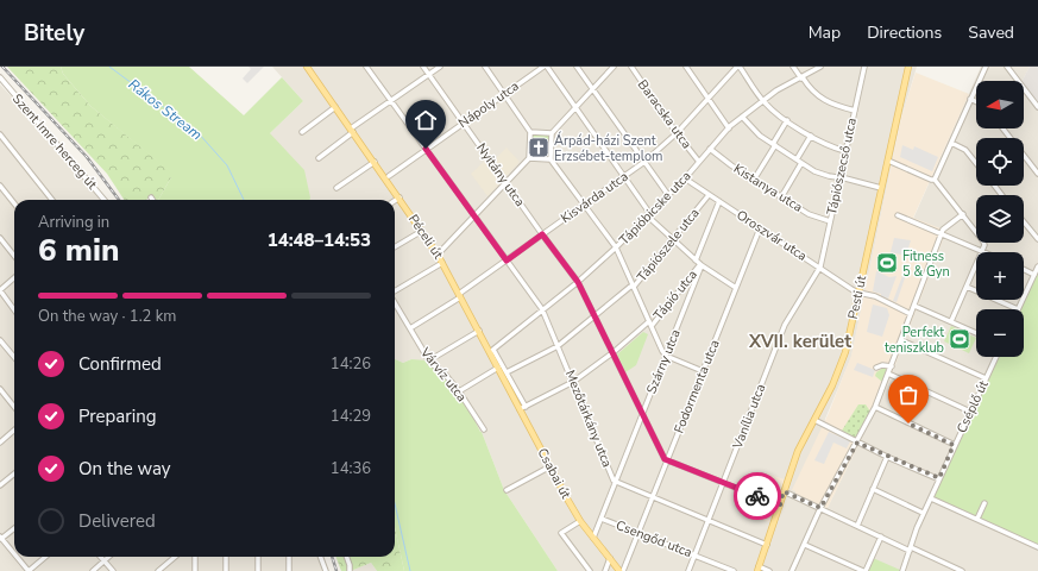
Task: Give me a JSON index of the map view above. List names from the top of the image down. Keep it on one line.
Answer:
{"streets":{"main road":["Péceli út","Pesti út","Csabai út"],"street":["Nápoly utca","Baracska utca","Szent Imre herceg út","Tápiószecső utca","Nyitány utca","Kistanya utca","Kisvárda utca","Tápióbicske utca","Oroszvár utca","Tápiószele utca","Tápió utca","Szárny utca","Várvíz utca","Fodormenta utca","Cséplő út","Vanília utca","Mezőtárkány utca","Csengőd utca"]},"crossings":[["Nápoly utca","Nyitány utca"],["Nápoly utca","Mezőtárkány utca"],["Baracska utca","Kisvárda utca"],["Baracska utca","Tápióbicske utca"],["Tápiószecső utca","Kistanya utca"],["Tápiószecső utca","Oroszvár utca"],["Tápiószecső utca","Vanília utca"],["Nyitány utca","Kisvárda utca"],["Nyitány utca","Tápióbicske utca"],["Nyitány utca","Tápiószele utca"],["Nyitány utca","Tápió utca"],["Nyitány utca","Szárny utca"],["Nyitány utca","Fodormenta utca"],["Kistanya utca","Tápióbicske utca"],["Kisvárda utca","Péceli út"],["Kisvárda utca","Várvíz utca"],["Kisvárda utca","Mezőtárkány utca"],["Tápióbicske utca","Oroszvár utca"],["Tápióbicske utca","Péceli út"],["Tápióbicske utca","Mezőtárkány utca"],["Tápióbicske utca","Csabai út"],["Oroszvár utca","Tápiószele utca"],["Oroszvár utca","Pesti út"],["Oroszvár utca","Fodormenta utca"],["Oroszvár utca","Vanília utca"],["Péceli út","Csabai út"],["Tápiószele utca","Mezőtárkány utca"],["Tápiószele utca","Csabai út"],["Tápió utca","Szárny utca"],["Tápió utca","Mezőtárkány utca"],["Tápió utca","Csabai út"],["Pesti út","Mezőtárkány utca"],["Szárny utca","Mezőtárkány utca"],["Szárny utca","Csabai út"],["Szárny utca","Csengőd utca"],["Fodormenta utca","Mezőtárkány utca"],["Fodormenta utca","Csabai út"],["Fodormenta utca","Csengőd utca"],["Vanília utca","Mezőtárkány utca"],["Vanília utca","Csengőd utca"]],"districts":["XVII. kerület"],"water":["Rákos Stream"],"places":{"church":["Árpád-házi Szent Erzsébet-templom"],"sports":["Fitness 5 & Gyn","Perfekt teniszklub"]},"north":"left","page":{"header":"Bitely","nav":["Map","Directions","Saved"],"map_buttons":["+","−"],"heading":["6 min","Arriving in","14:48–14:53"],"bar":"On the way · 1.2 km","list":[["Confirmed","14:26"],["Preparing","14:29"],["On the way","14:36"],"Delivered"]}}
